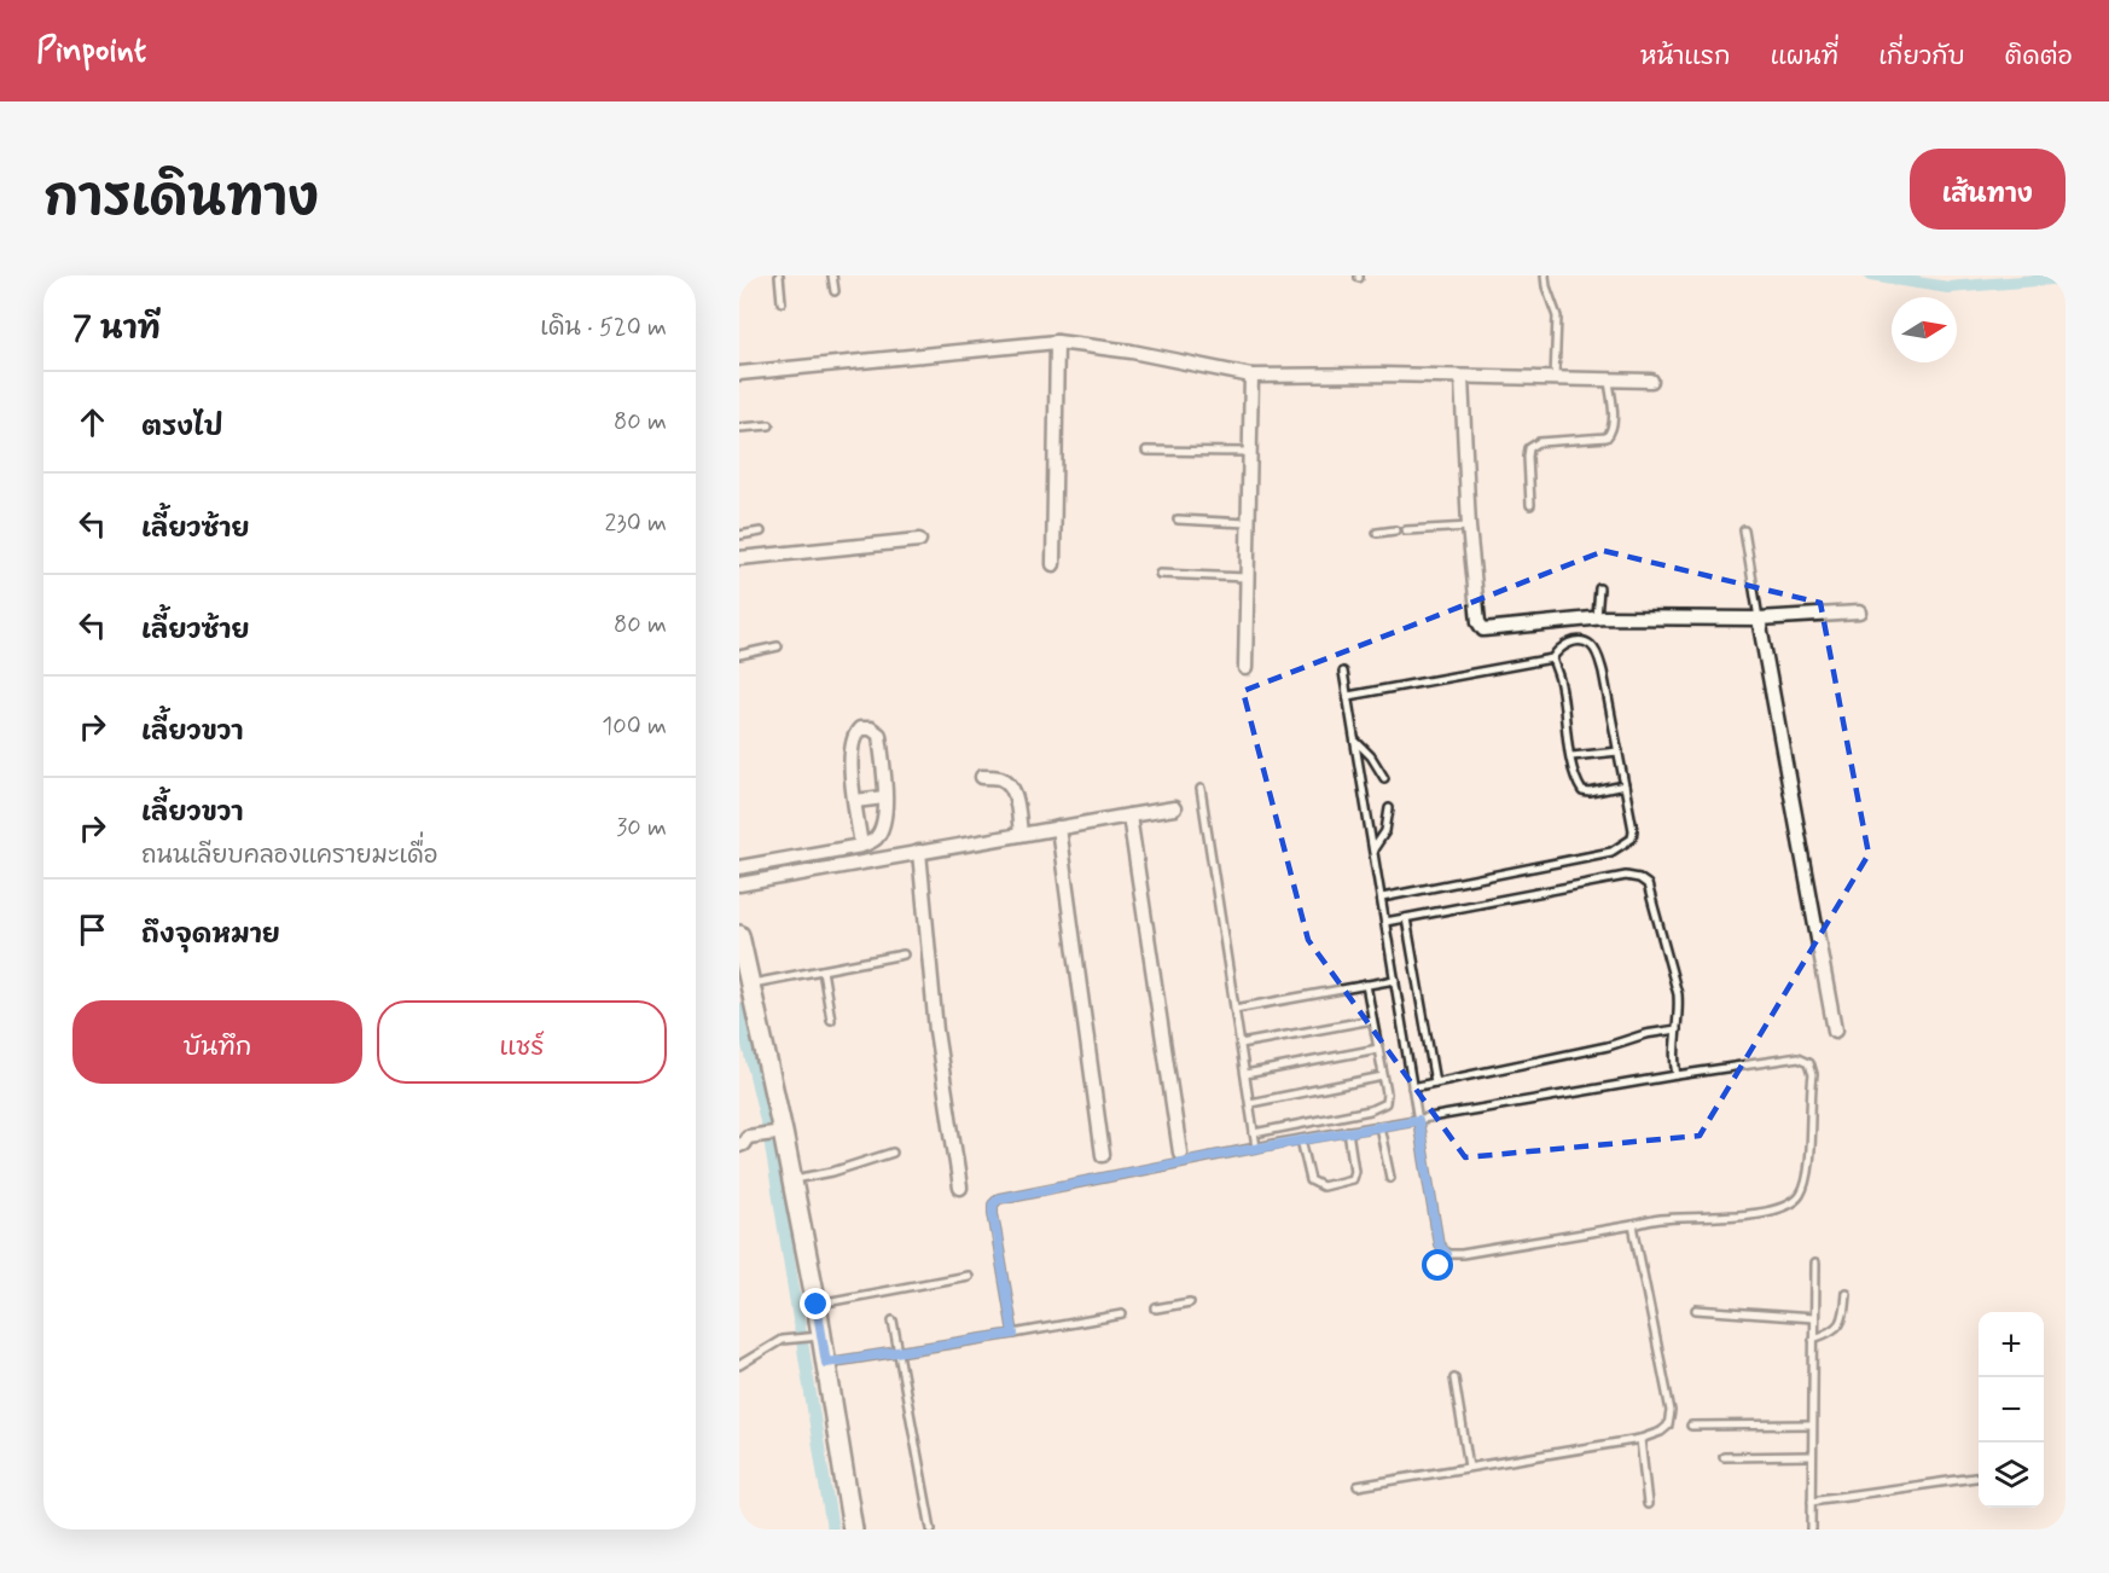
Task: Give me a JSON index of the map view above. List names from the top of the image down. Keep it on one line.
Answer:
{"north":"right","page":{"header":"Pinpoint","nav":["หน้าแรก","แผนที่","เกี่ยวกับ","ติดต่อ"],"title":"การเดินทาง","buttons":["เส้นทาง",["บันทึก","แชร์"]],"heading":["7 นาที","เดิน · 520 m"],"list":[["ตรงไป","80 m"],["เลี้ยวซ้าย","230 m"],["เลี้ยวซ้าย","80 m"],["เลี้ยวขวา","100 m"],["เลี้ยวขวา","ถนนเลียบคลองแครายมะเดื่อ","30 m"],"ถึงจุดหมาย"],"map_buttons":["+","−"]}}
